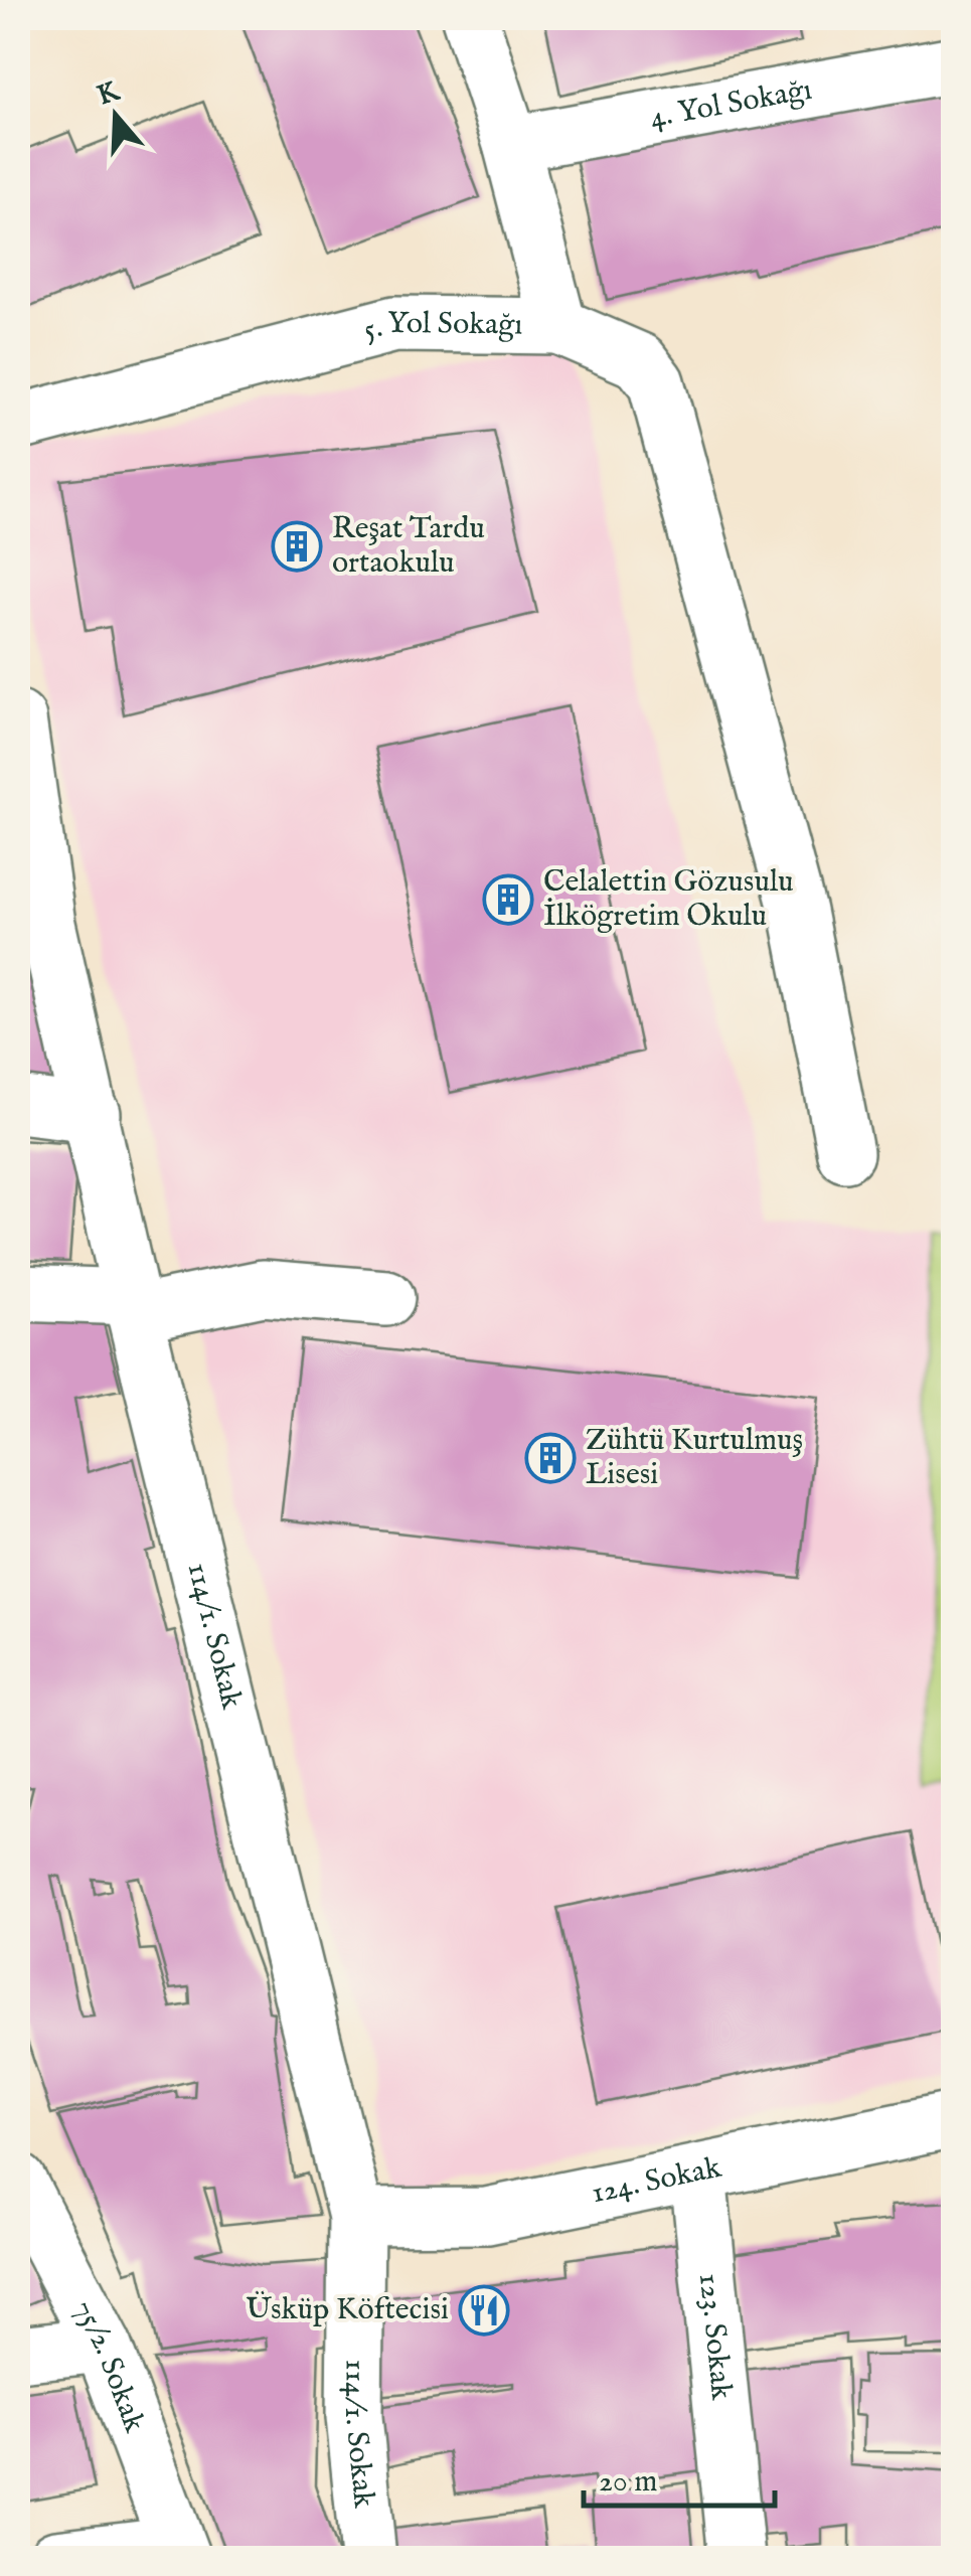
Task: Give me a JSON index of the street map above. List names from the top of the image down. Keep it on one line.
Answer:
{"streets":{"street":["4. Yol Sokağı","5. Yol Sokağı","114/1. Sokak","124. Sokak","123. Sokak","75/2. Sokak"]},"crossings":[["4. Yol Sokağı","5. Yol Sokağı"],["114/1. Sokak","124. Sokak"],["124. Sokak","123. Sokak"]],"places":{"building":["Reşat Tardu ortaokulu","Celalettin Gözusulu İlkögretim Okulu","Zühtü Kurtulmuş Lisesi"],"restaurant":["Üsküp Köftecisi"]},"scale_bar":"20 m","north":"top"}
